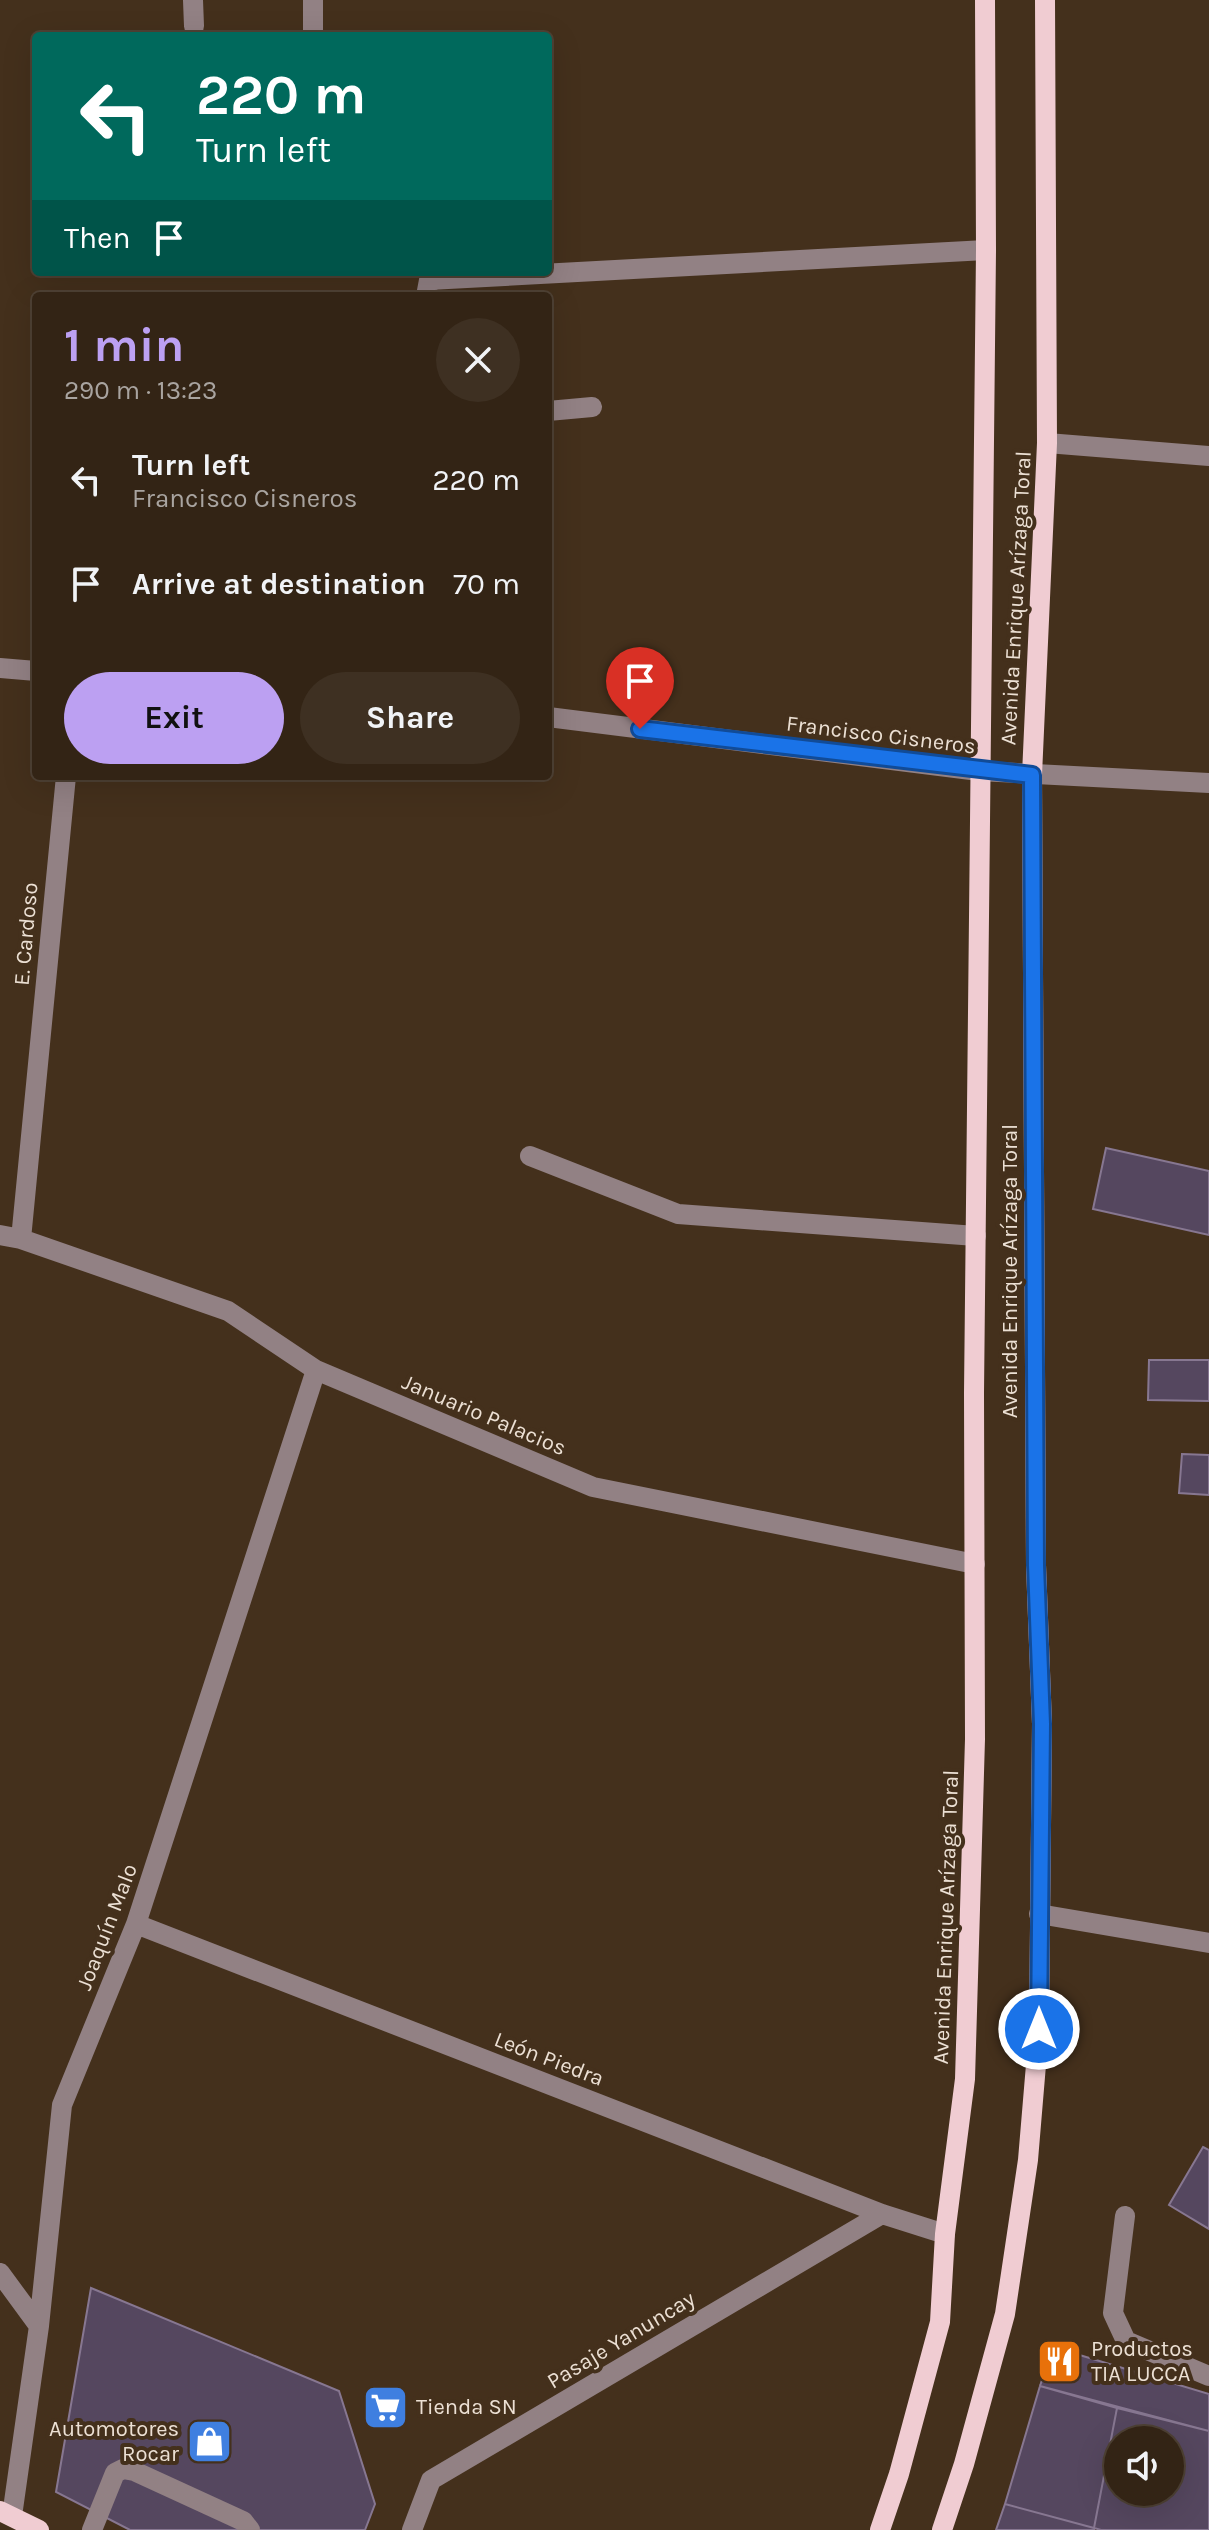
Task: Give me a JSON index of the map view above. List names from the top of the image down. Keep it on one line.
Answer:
{"streets":{"main road":["Avenida Enrique Arízaga Toral"],"street":["Francisco Cisneros","E. Cardoso","Januario Palacios","Joaquín Malo","León Piedra","Pasaje Yanuncay"]},"crossings":[["Avenida Enrique Arízaga Toral","Francisco Cisneros"],["Avenida Enrique Arízaga Toral","Januario Palacios"],["Avenida Enrique Arízaga Toral","León Piedra"],["E. Cardoso","Januario Palacios"],["Januario Palacios","Joaquín Malo"],["Joaquín Malo","León Piedra"],["León Piedra","Pasaje Yanuncay"]],"places":{"restaurant":["Productos TIA LUCCA"],"supermarket":["Tienda SN"],"shop":["Automotores Rocar"]},"page":{"turn":["220 m","Turn left"],"then":"Then","heading":["1 min","290 m · 13:23"],"list":[{"name":"Turn left","note":"Francisco Cisneros","value":"220 m"},{"name":"Arrive at destination","value":"70 m"}],"buttons":["Exit","Share"]}}
